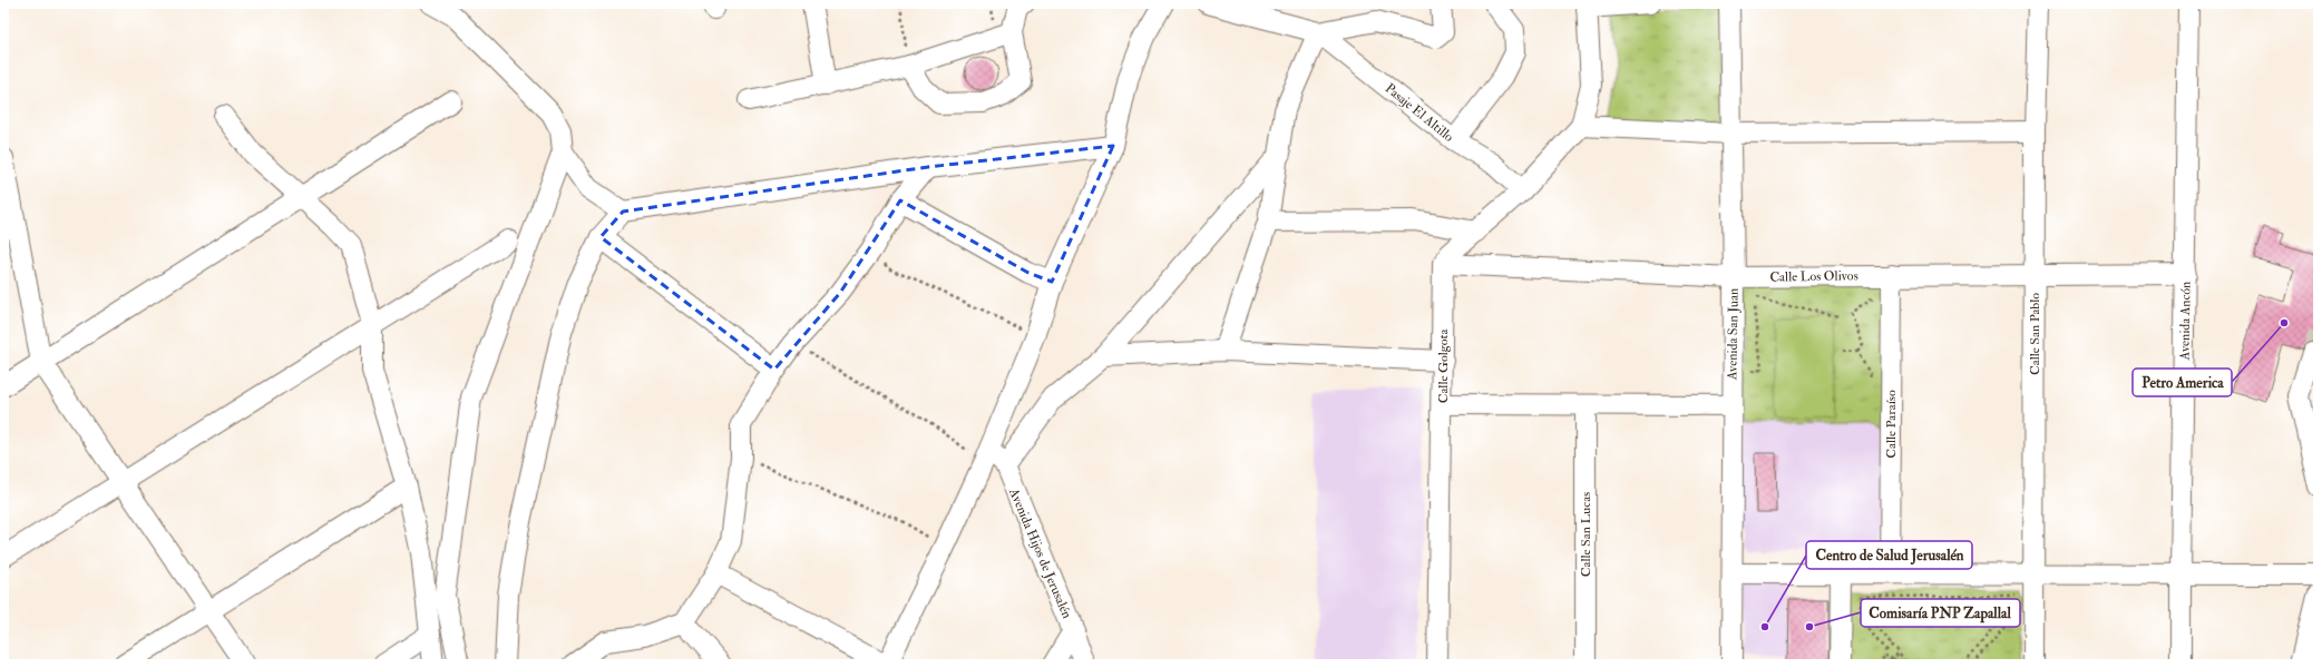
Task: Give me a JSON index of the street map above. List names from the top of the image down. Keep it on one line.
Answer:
{"streets":{"street":["Pasaje El Altillo","Calle Los Olivos","Avenida Ancón","Avenida San Juan","Calle San Pablo","Calle Golgota","Calle Paraíso","Calle San Lucas","Avenida Hijos de Jerusalén"]},"crossings":[["Calle Los Olivos","Avenida Ancón"],["Calle Los Olivos","Avenida San Juan"],["Calle Los Olivos","Calle San Pablo"],["Calle Los Olivos","Calle Golgota"],["Calle Los Olivos","Calle Paraíso"]],"places":["Petro America","Centro de Salud Jerusalén","Comisaría PNP Zapallal"]}
